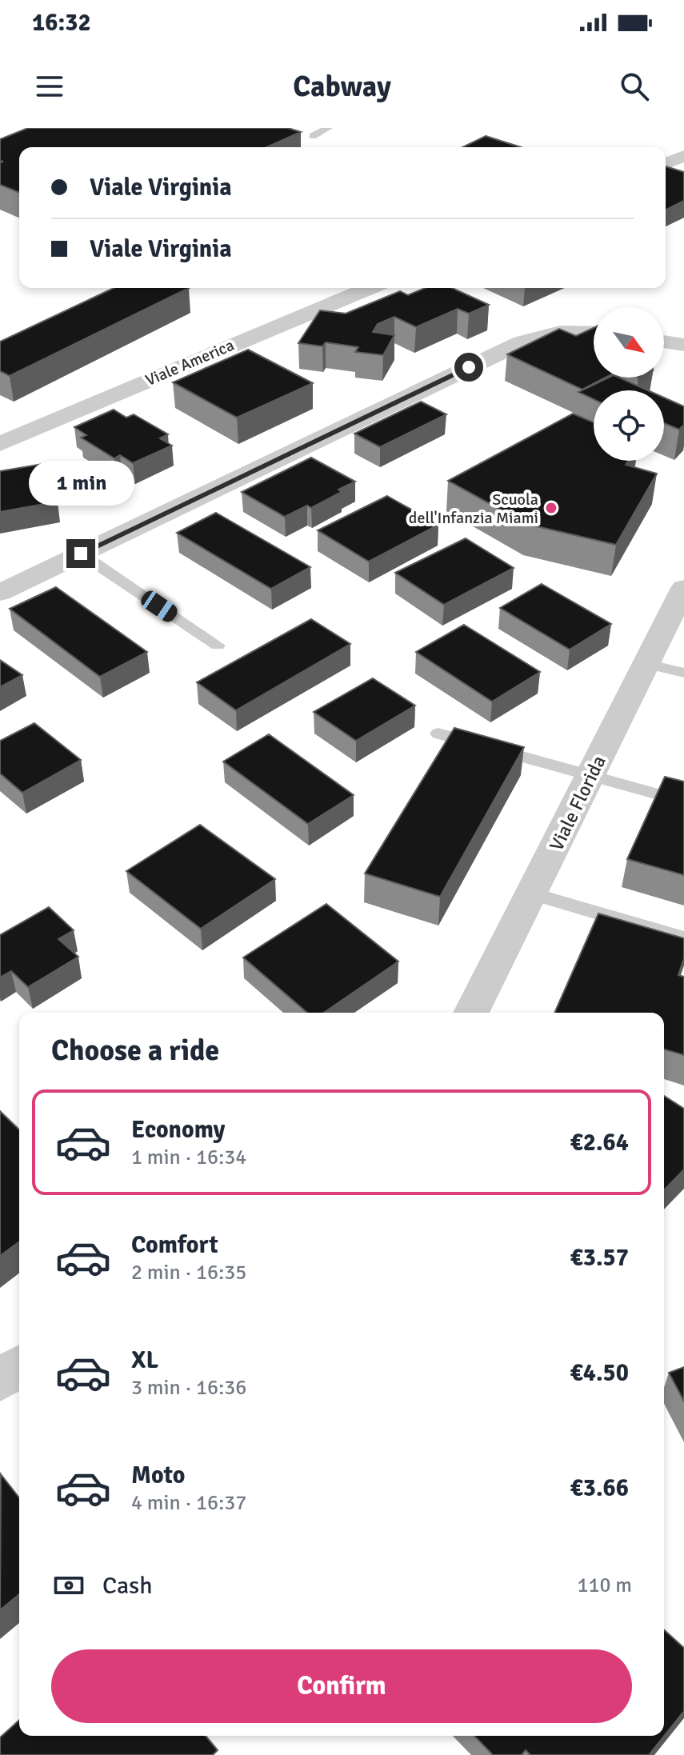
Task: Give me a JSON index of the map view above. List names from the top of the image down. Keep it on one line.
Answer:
{"streets":{"street":["Viale America","Viale Florida"]},"places":["Scuola dell'Infanzia Miami"],"north":"bottom right","page":{"status":"16:32","header":"Cabway","banner":["Viale Virginia","Viale Virginia"],"bubble":"1 min","heading":"Choose a ride","list":[{"name":"Economy","note":"1 min · 16:34","value":"€2.64"},{"name":"Comfort","note":"2 min · 16:35","value":"€3.57"},{"name":"XL","note":"3 min · 16:36","value":"€4.50"},{"name":"Moto","note":"4 min · 16:37","value":"€3.66"}],"pay":["Cash","110 m"],"buttons":"Confirm"}}
